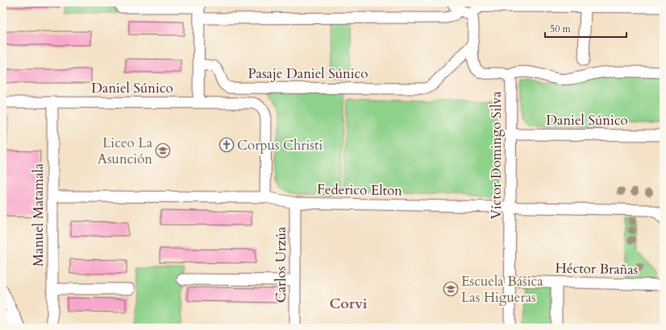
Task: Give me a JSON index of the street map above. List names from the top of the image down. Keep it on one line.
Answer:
{"streets":{"street":["Pasaje Daniel Súnico","Daniel Súnico","Víctor Domingo Silva","Federico Elton","Manuel Matamala","Carlos Urzúa","Héctor Brañas"]},"crossings":[["Pasaje Daniel Súnico","Víctor Domingo Silva"],["Daniel Súnico","Víctor Domingo Silva"],["Daniel Súnico","Federico Elton"],["Daniel Súnico","Manuel Matamala"],["Víctor Domingo Silva","Federico Elton"],["Víctor Domingo Silva","Héctor Brañas"],["Federico Elton","Manuel Matamala"],["Federico Elton","Carlos Urzúa"]],"districts":["Corvi"],"places":{"church":["Corpus Christi"],"school or university":["Liceo La Asunción","Escuela Básica Las Higueras"]},"scale_bar":"50 m"}
